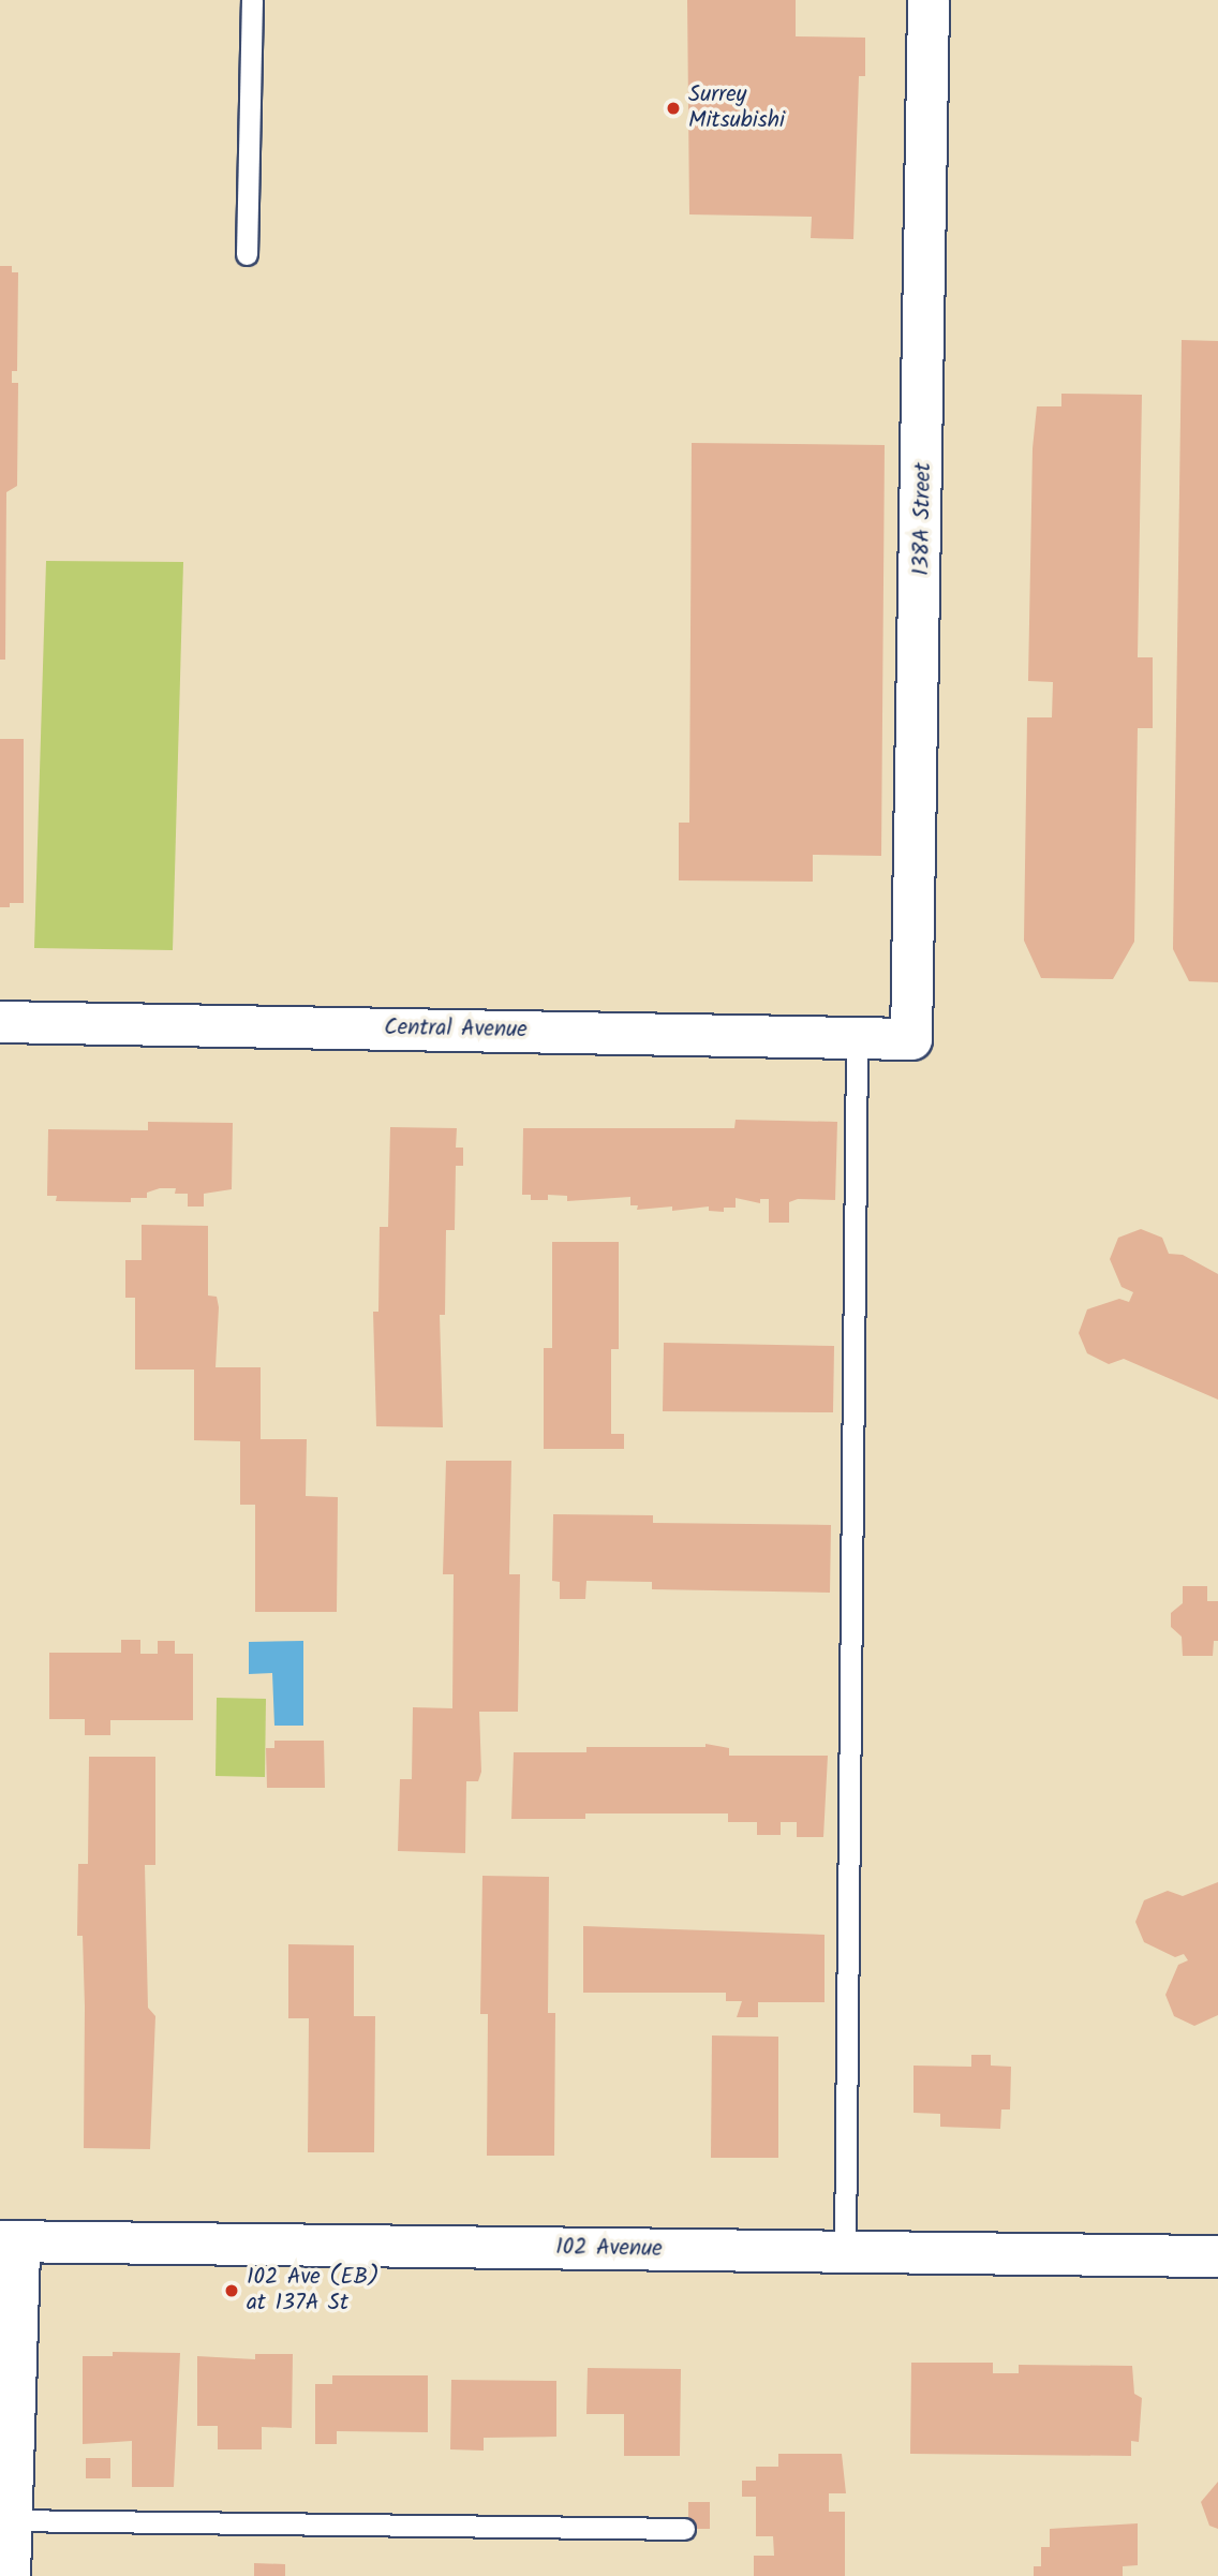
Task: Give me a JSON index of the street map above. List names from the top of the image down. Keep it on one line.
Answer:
{"streets":{"street":["138A Street","Central Avenue","102 Avenue"]},"crossings":[["138A Street","Central Avenue"]],"places":["Surrey Mitsubishi","102 Ave (EB) at 137A St"]}
